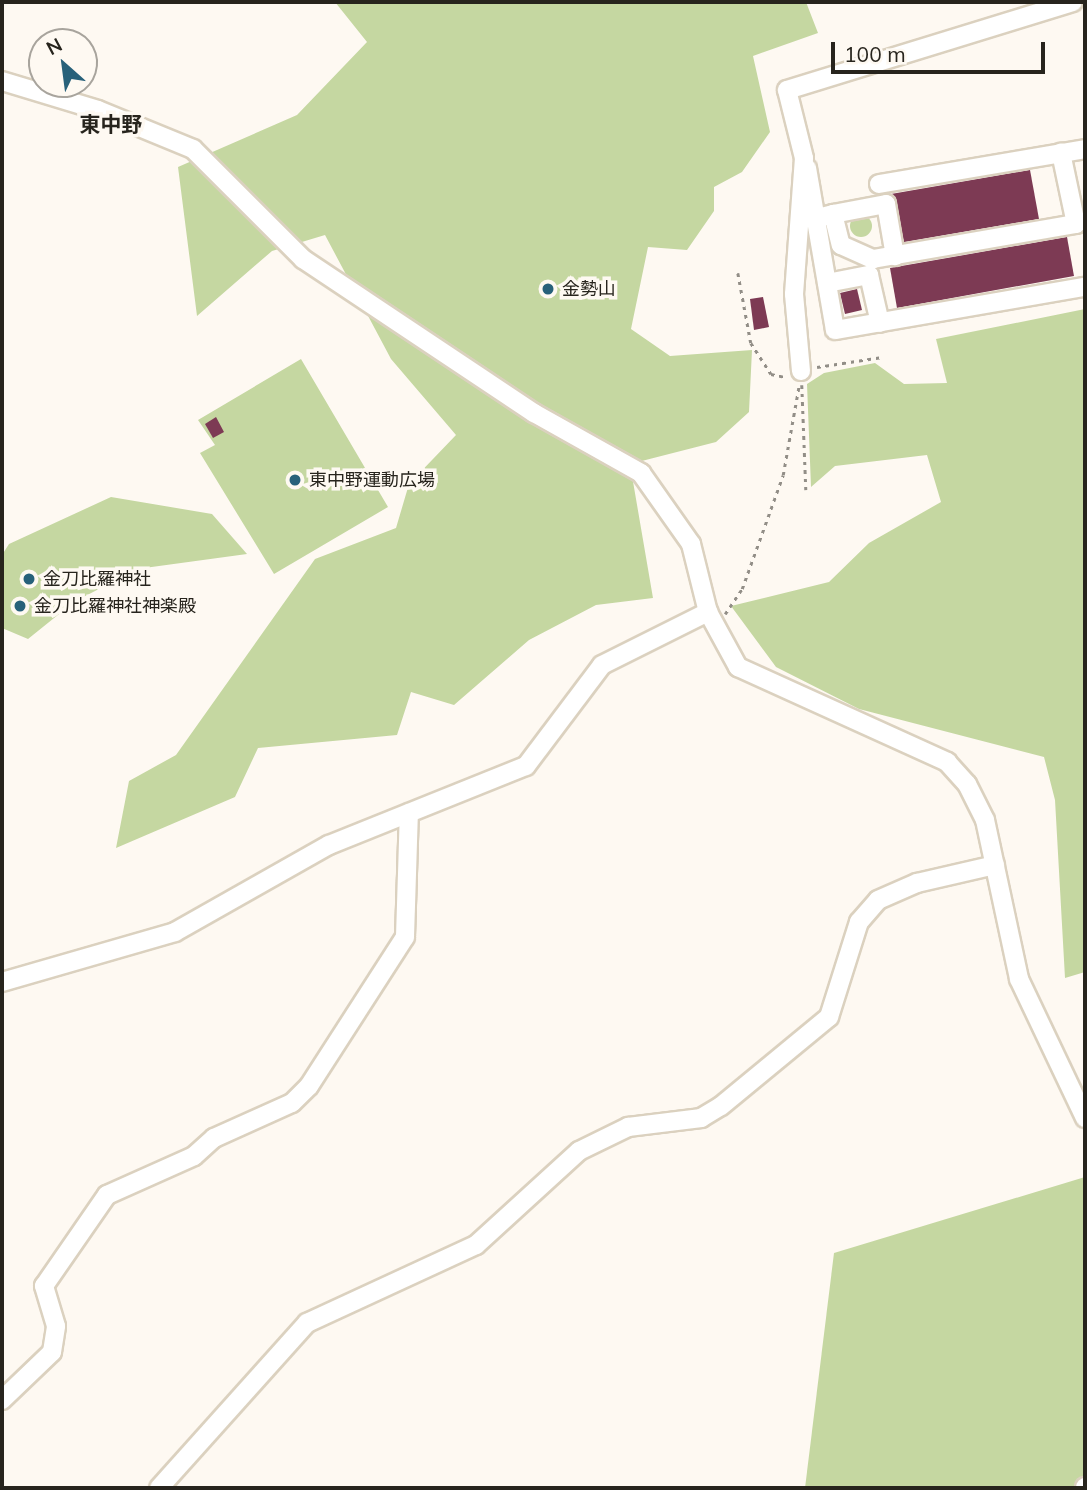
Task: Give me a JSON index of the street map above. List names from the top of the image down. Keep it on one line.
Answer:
{"districts":["東中野"],"places":["金勢山","東中野運動広場","金刀比羅神社","金刀比羅神社神楽殿"],"scale_bar":"100 m","north":"top left"}
